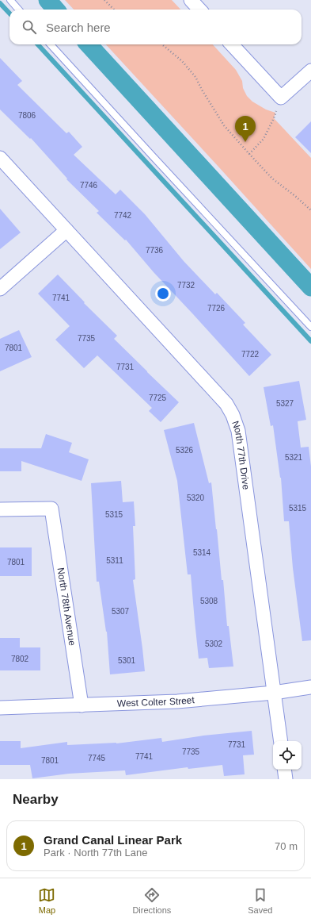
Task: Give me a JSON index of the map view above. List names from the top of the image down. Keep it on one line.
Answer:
{"streets":{"street":["North 77th Drive","North 78th Avenue","West Colter Street"]},"crossings":[["North 77th Drive","West Colter Street"],["North 78th Avenue","West Colter Street"]],"house_numbers":["7806","7746","7742","7736","7732","7741","7726","7735","7801","7722","7731","7725","5327","5326","5321","5320","5315","5315","5314","5311","7801","5308","5307","5302","7802","5301","7731","7735","7741","7745","7801"],"page":{"search":"Search here","pins":"1","heading":"Nearby","list":[{"mark":"1","name":"Grand Canal Linear Park","note":"Park · North 77th Lane","value":"70 m"}],"nav":["Map","Directions","Saved"]}}
